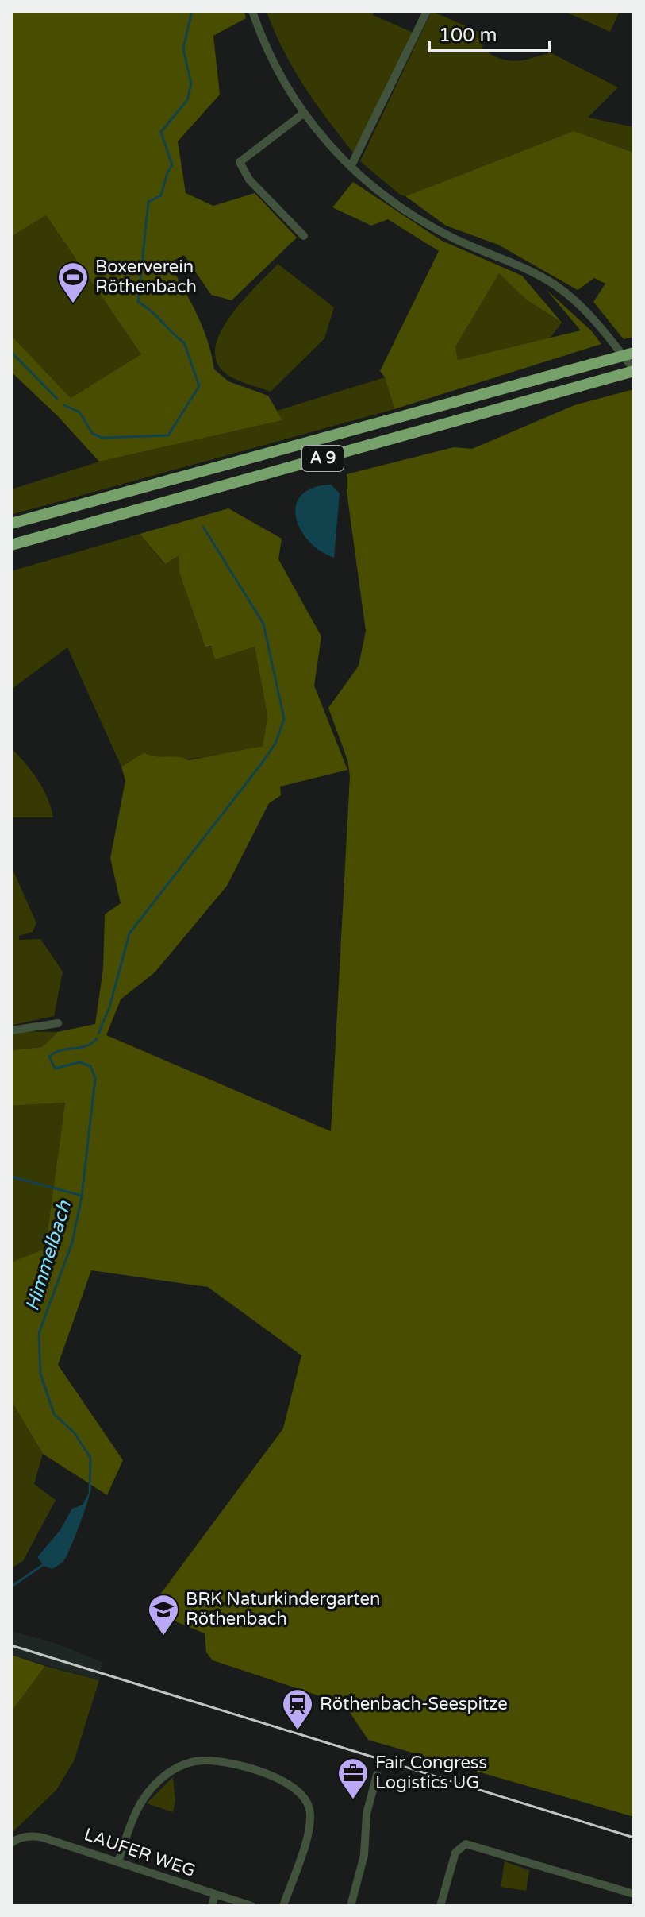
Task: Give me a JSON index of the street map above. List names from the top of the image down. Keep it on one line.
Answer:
{"streets":{"highway":["A 9"],"street":["LAUFER WEG"]},"water":["Himmelbach"],"places":{"sports":["Boxerverein Röthenbach"],"school or university":["BRK Naturkindergarten Röthenbach"],"station":["Röthenbach-Seespitze"],"office":["Fair Congress Logistics UG"]},"scale_bar":"100 m"}
